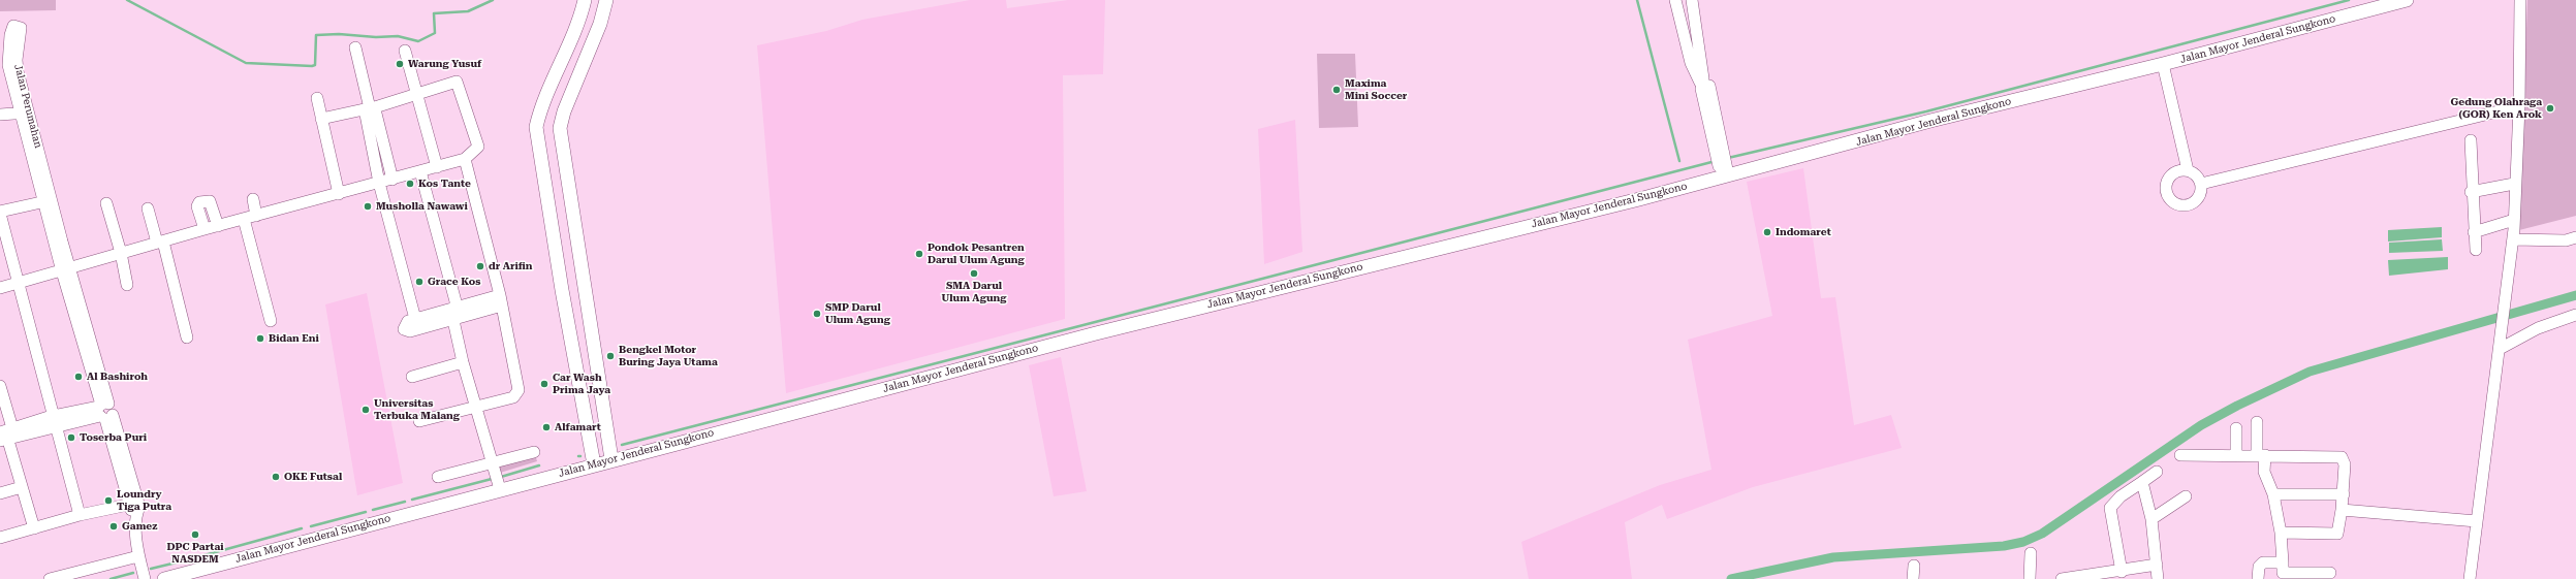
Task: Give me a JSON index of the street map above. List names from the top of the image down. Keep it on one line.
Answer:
{"streets":{"main road":["Jalan Mayor Jenderal Sungkono"],"street":["Jalan Perumahan"]},"places":["Warung Yusuf","Maxima Mini Soccer","Gedung Olahraga (GOR) Ken Arok","Kos Tante","Musholla Nawawi","Indomaret","Pondok Pesantren Darul Ulum Agung","dr Arifin","SMA Darul Ulum Agung","Grace Kos","SMP Darul Ulum Agung","Bidan Eni","Bengkel Motor Buring Jaya Utama","Al Bashiroh","Car Wash Prima Jaya","Universitas Terbuka Malang","Alfamart","Toserba Puri","OKE Futsal","Loundry Tiga Putra","Gamez","DPC Partai NASDEM"]}
